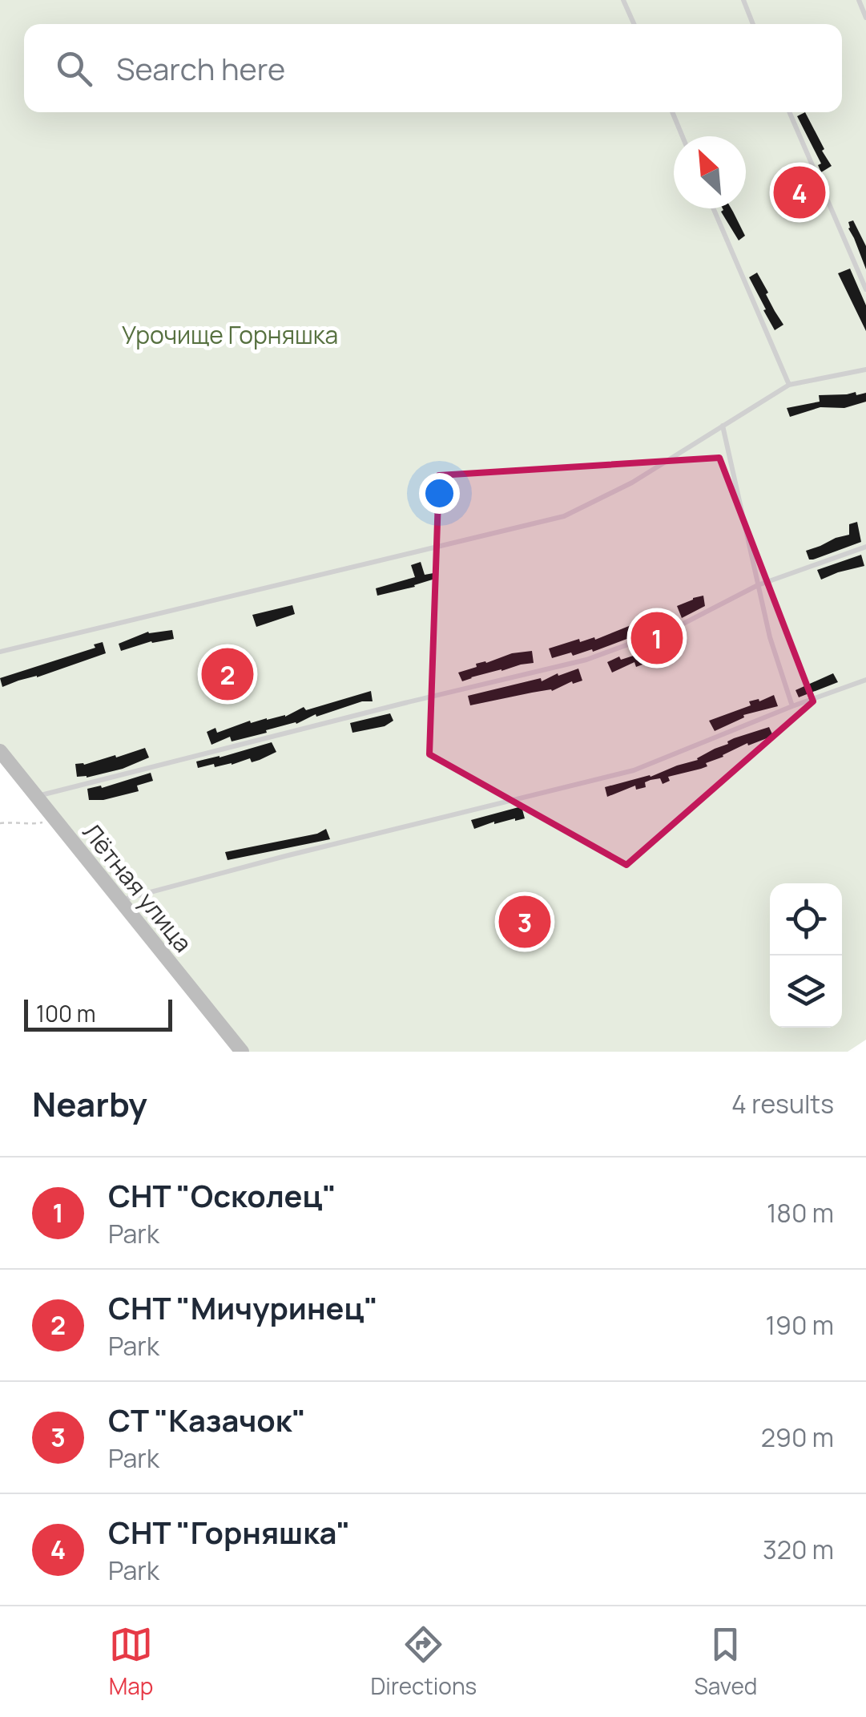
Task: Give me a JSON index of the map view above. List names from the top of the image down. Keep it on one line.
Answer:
{"streets":{"street":["Лётная улица"]},"parks":["Урочище Горняшка"],"scale_bar":"100 m","north":"top left","page":{"search":"Search here","pins":["4","1","2","3"],"scale":"100 m","heading":["Nearby","4 results"],"list":[{"mark":"1","name":"СНТ \"Осколец\"","note":"Park","value":"180 m"},{"mark":"2","name":"СНТ \"Мичуринец\"","note":"Park","value":"190 m"},{"mark":"3","name":"СТ \"Казачок\"","note":"Park","value":"290 m"},{"mark":"4","name":"СНТ \"Горняшка\"","note":"Park","value":"320 m"}],"nav":["Map","Directions","Saved"]}}
